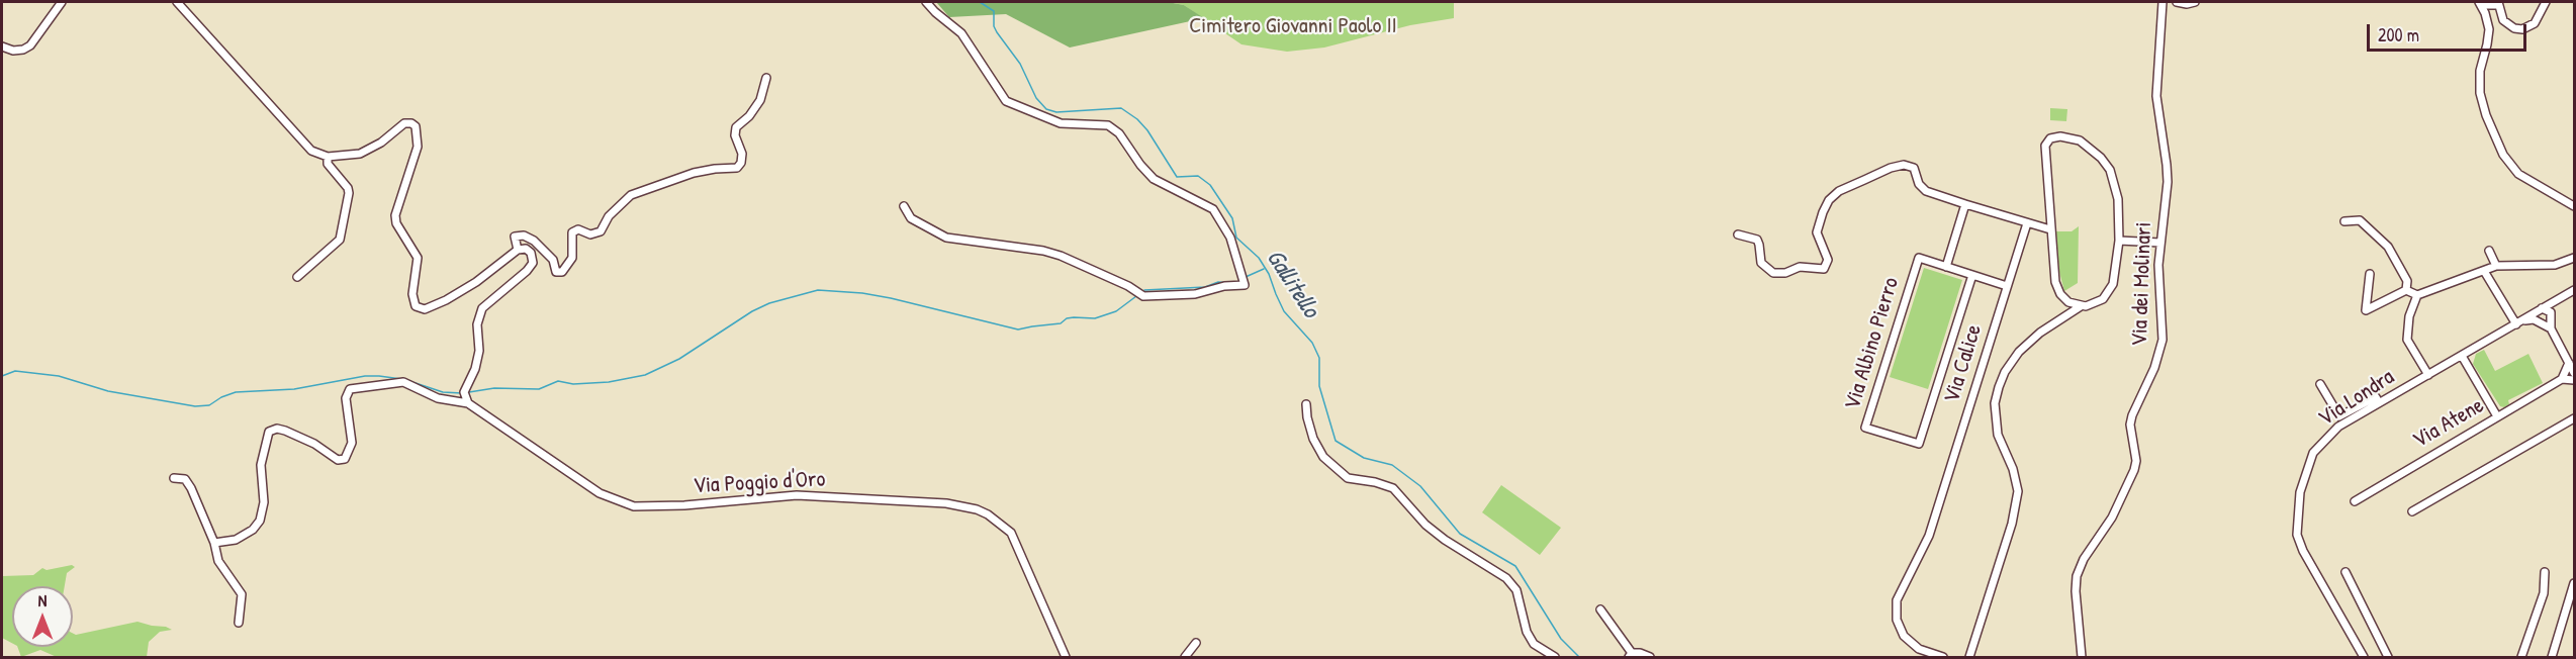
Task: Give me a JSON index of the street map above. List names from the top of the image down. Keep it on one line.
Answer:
{"streets":{"street":["Via dei Molinari","Via Albino Pierro","Via Calice","Via Londra","Via Atene","Via Poggio d'Oro"]},"water":["Gallitello"],"parks":["Cimitero Giovanni Paolo II"],"scale_bar":"200 m","north":"top"}
